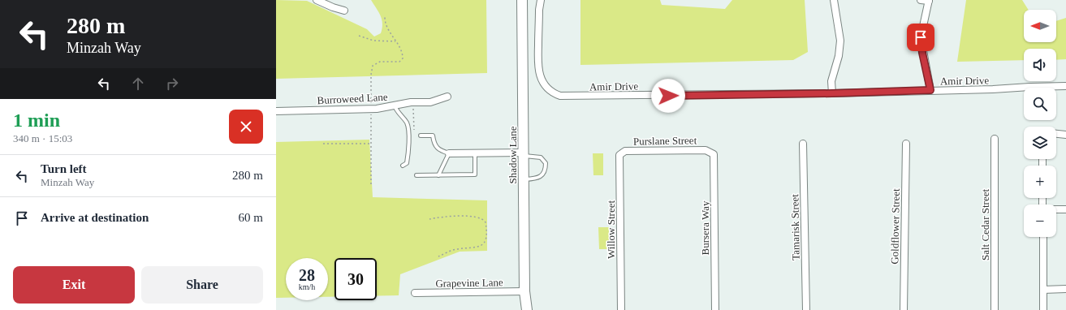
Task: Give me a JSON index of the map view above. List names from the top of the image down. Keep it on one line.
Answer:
{"streets":{"street":["Amir Drive","Burroweed Lane","Purslane Street","Shadow Lane","Salt Cedar Street","Goldflower Street","Tamarisk Street","Bursera Way","Willow Street","Grapevine Lane"]},"crossings":[["Purslane Street","Bursera Way"],["Purslane Street","Willow Street"],["Shadow Lane","Grapevine Lane"]],"north":"left","page":{"turn":["280 m","Minzah Way"],"map_buttons":["+","−"],"heading":["1 min","340 m · 15:03"],"list":[{"name":"Turn left","note":"Minzah Way","value":"280 m"},{"name":"Arrive at destination","value":"60 m"}],"speed":"28 km/h","limit":"30","buttons":["Exit","Share"]}}
